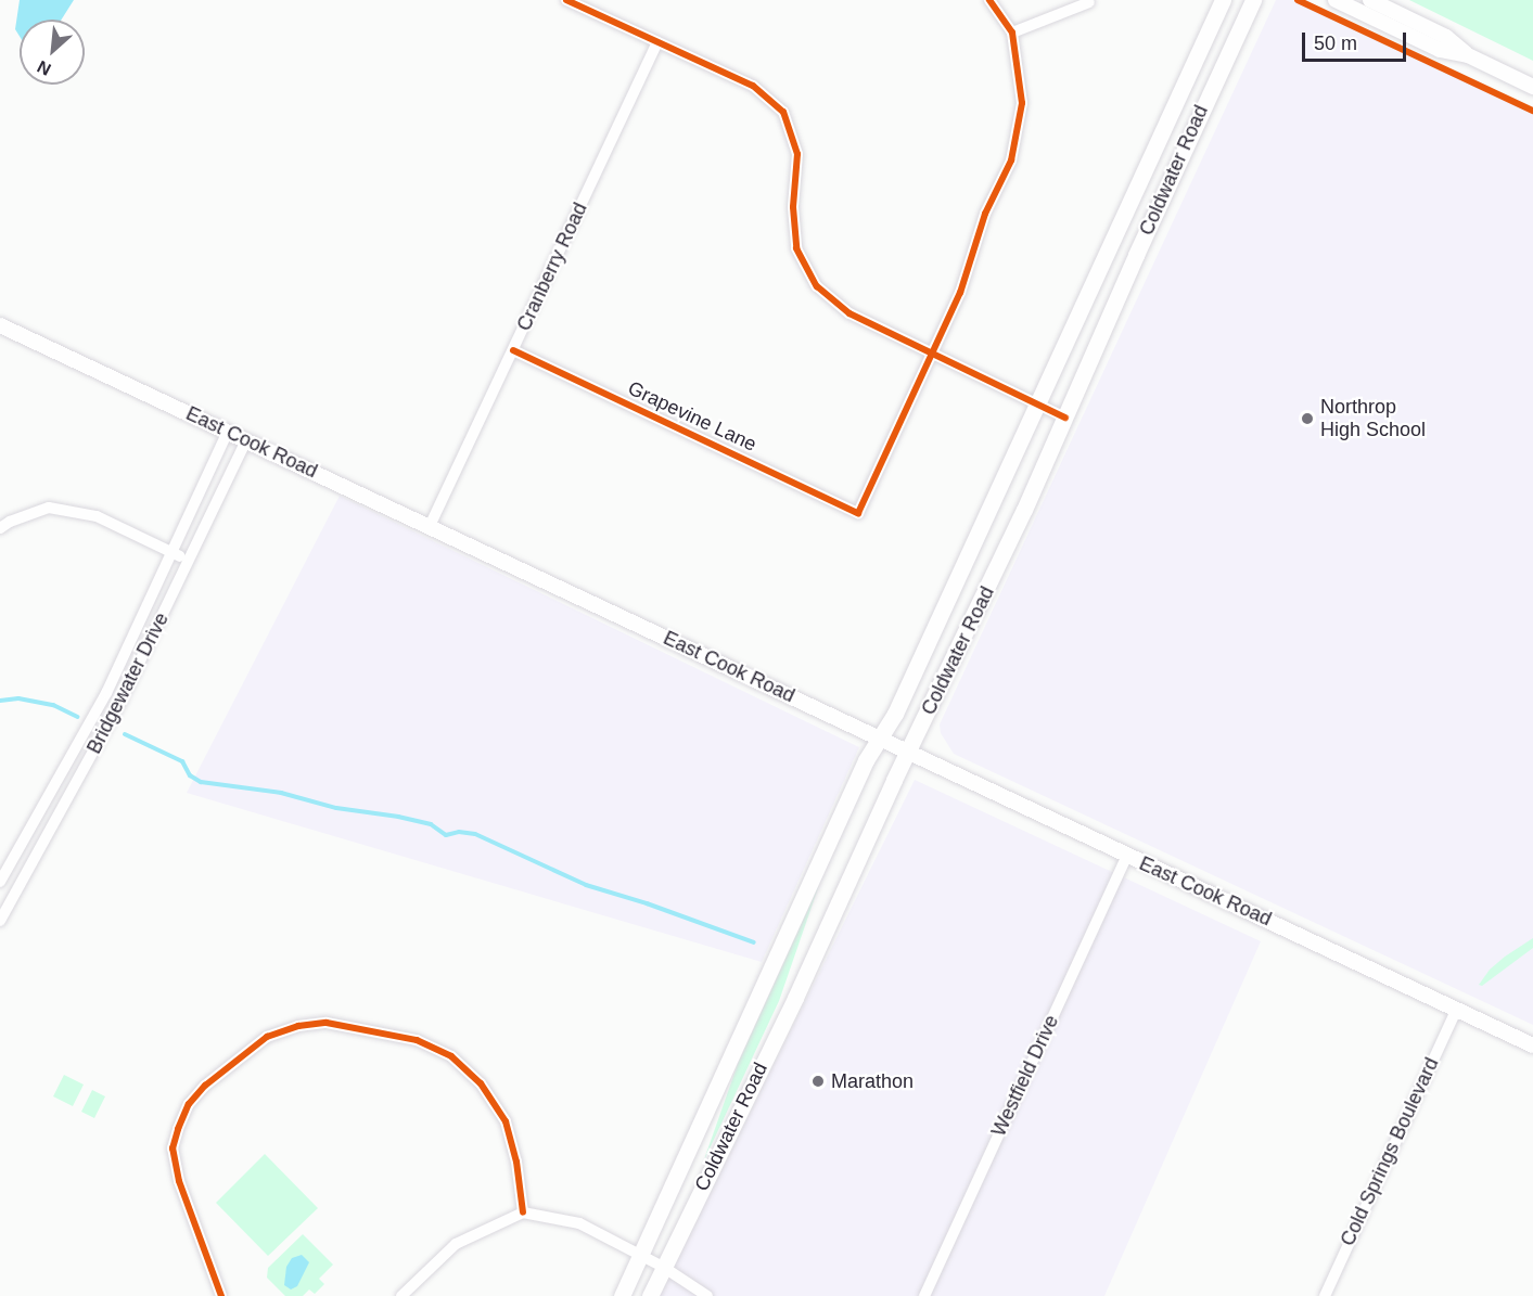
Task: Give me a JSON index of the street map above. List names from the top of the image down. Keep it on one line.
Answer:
{"streets":{"main road":["Coldwater Road","East Cook Road"],"street":["Cranberry Road","Grapevine Lane","Bridgewater Drive","Westfield Drive","Cold Springs Boulevard"]},"crossings":[["Coldwater Road","East Cook Road"],["Cranberry Road","Grapevine Lane"],["Cranberry Road","East Cook Road"],["East Cook Road","Bridgewater Drive"],["East Cook Road","Westfield Drive"],["East Cook Road","Cold Springs Boulevard"]],"places":["Northrop High School","Marathon"],"scale_bar":"50 m","north":"bottom left"}
